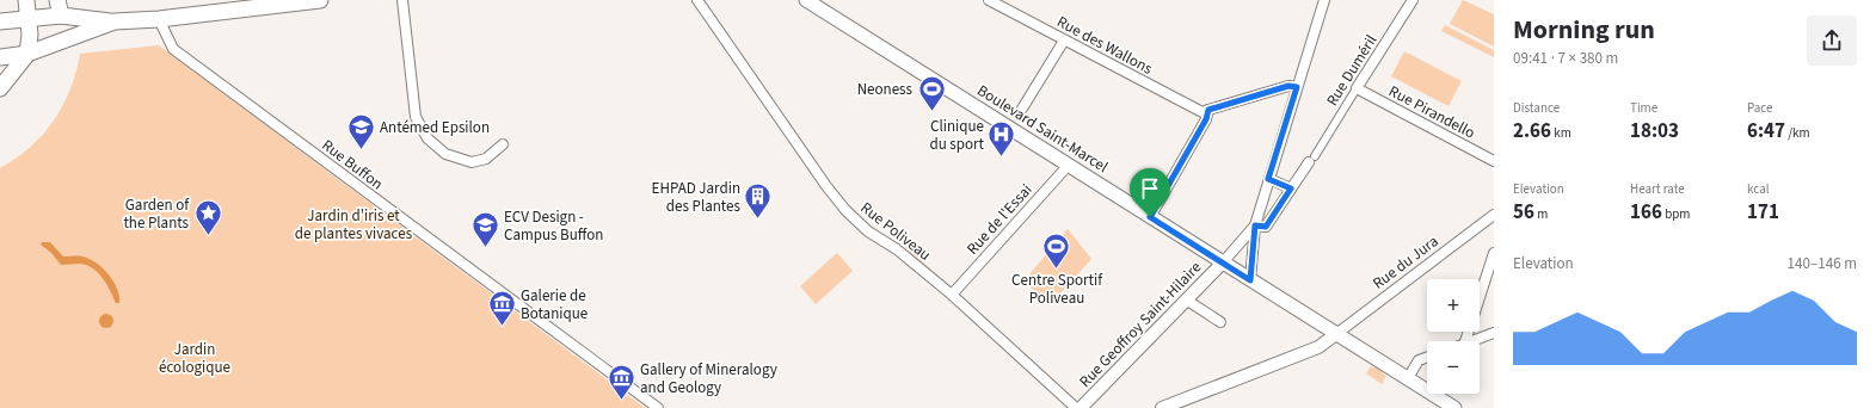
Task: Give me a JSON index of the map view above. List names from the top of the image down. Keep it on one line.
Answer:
{"streets":{"main road":["Boulevard Saint-Marcel"],"street":["Rue des Wallons","Rue Duméril","Rue Pirandello","Rue Buffon","Rue de l'Essai","Rue Poliveau","Rue du Jura","Rue Geoffroy Saint-Hilaire"]},"crossings":[["Rue Duméril","Rue Pirandello"],["Boulevard Saint-Marcel","Rue de l'Essai"],["Boulevard Saint-Marcel","Rue du Jura"],["Boulevard Saint-Marcel","Rue Geoffroy Saint-Hilaire"],["Rue de l'Essai","Rue Poliveau"]],"parks":["Jardin d'iris et de plantes vivaces","Jardin écologique"],"places":{"sports":["Neoness","Centre Sportif Poliveau"],"school or university":["Antémed Epsilon","ECV Design - Campus Buffon"],"hospital":["Clinique du sport"],"building":["EHPAD Jardin des Plantes"],"place":["Garden of the Plants"],"museum":["Galerie de Botanique","Gallery of Mineralogy and Geology"]},"page":{"heading":["Morning run","09:41 · 7 × 380 m"],"stats":[["Distance","2.66 km"],["Time","18:03"],["Pace","6:47 /km"],["Elevation","56 m"],["Heart rate","166 bpm"],["kcal","171"]],"chart":["Elevation","140–146 m"],"map_buttons":["+","−"]}}
